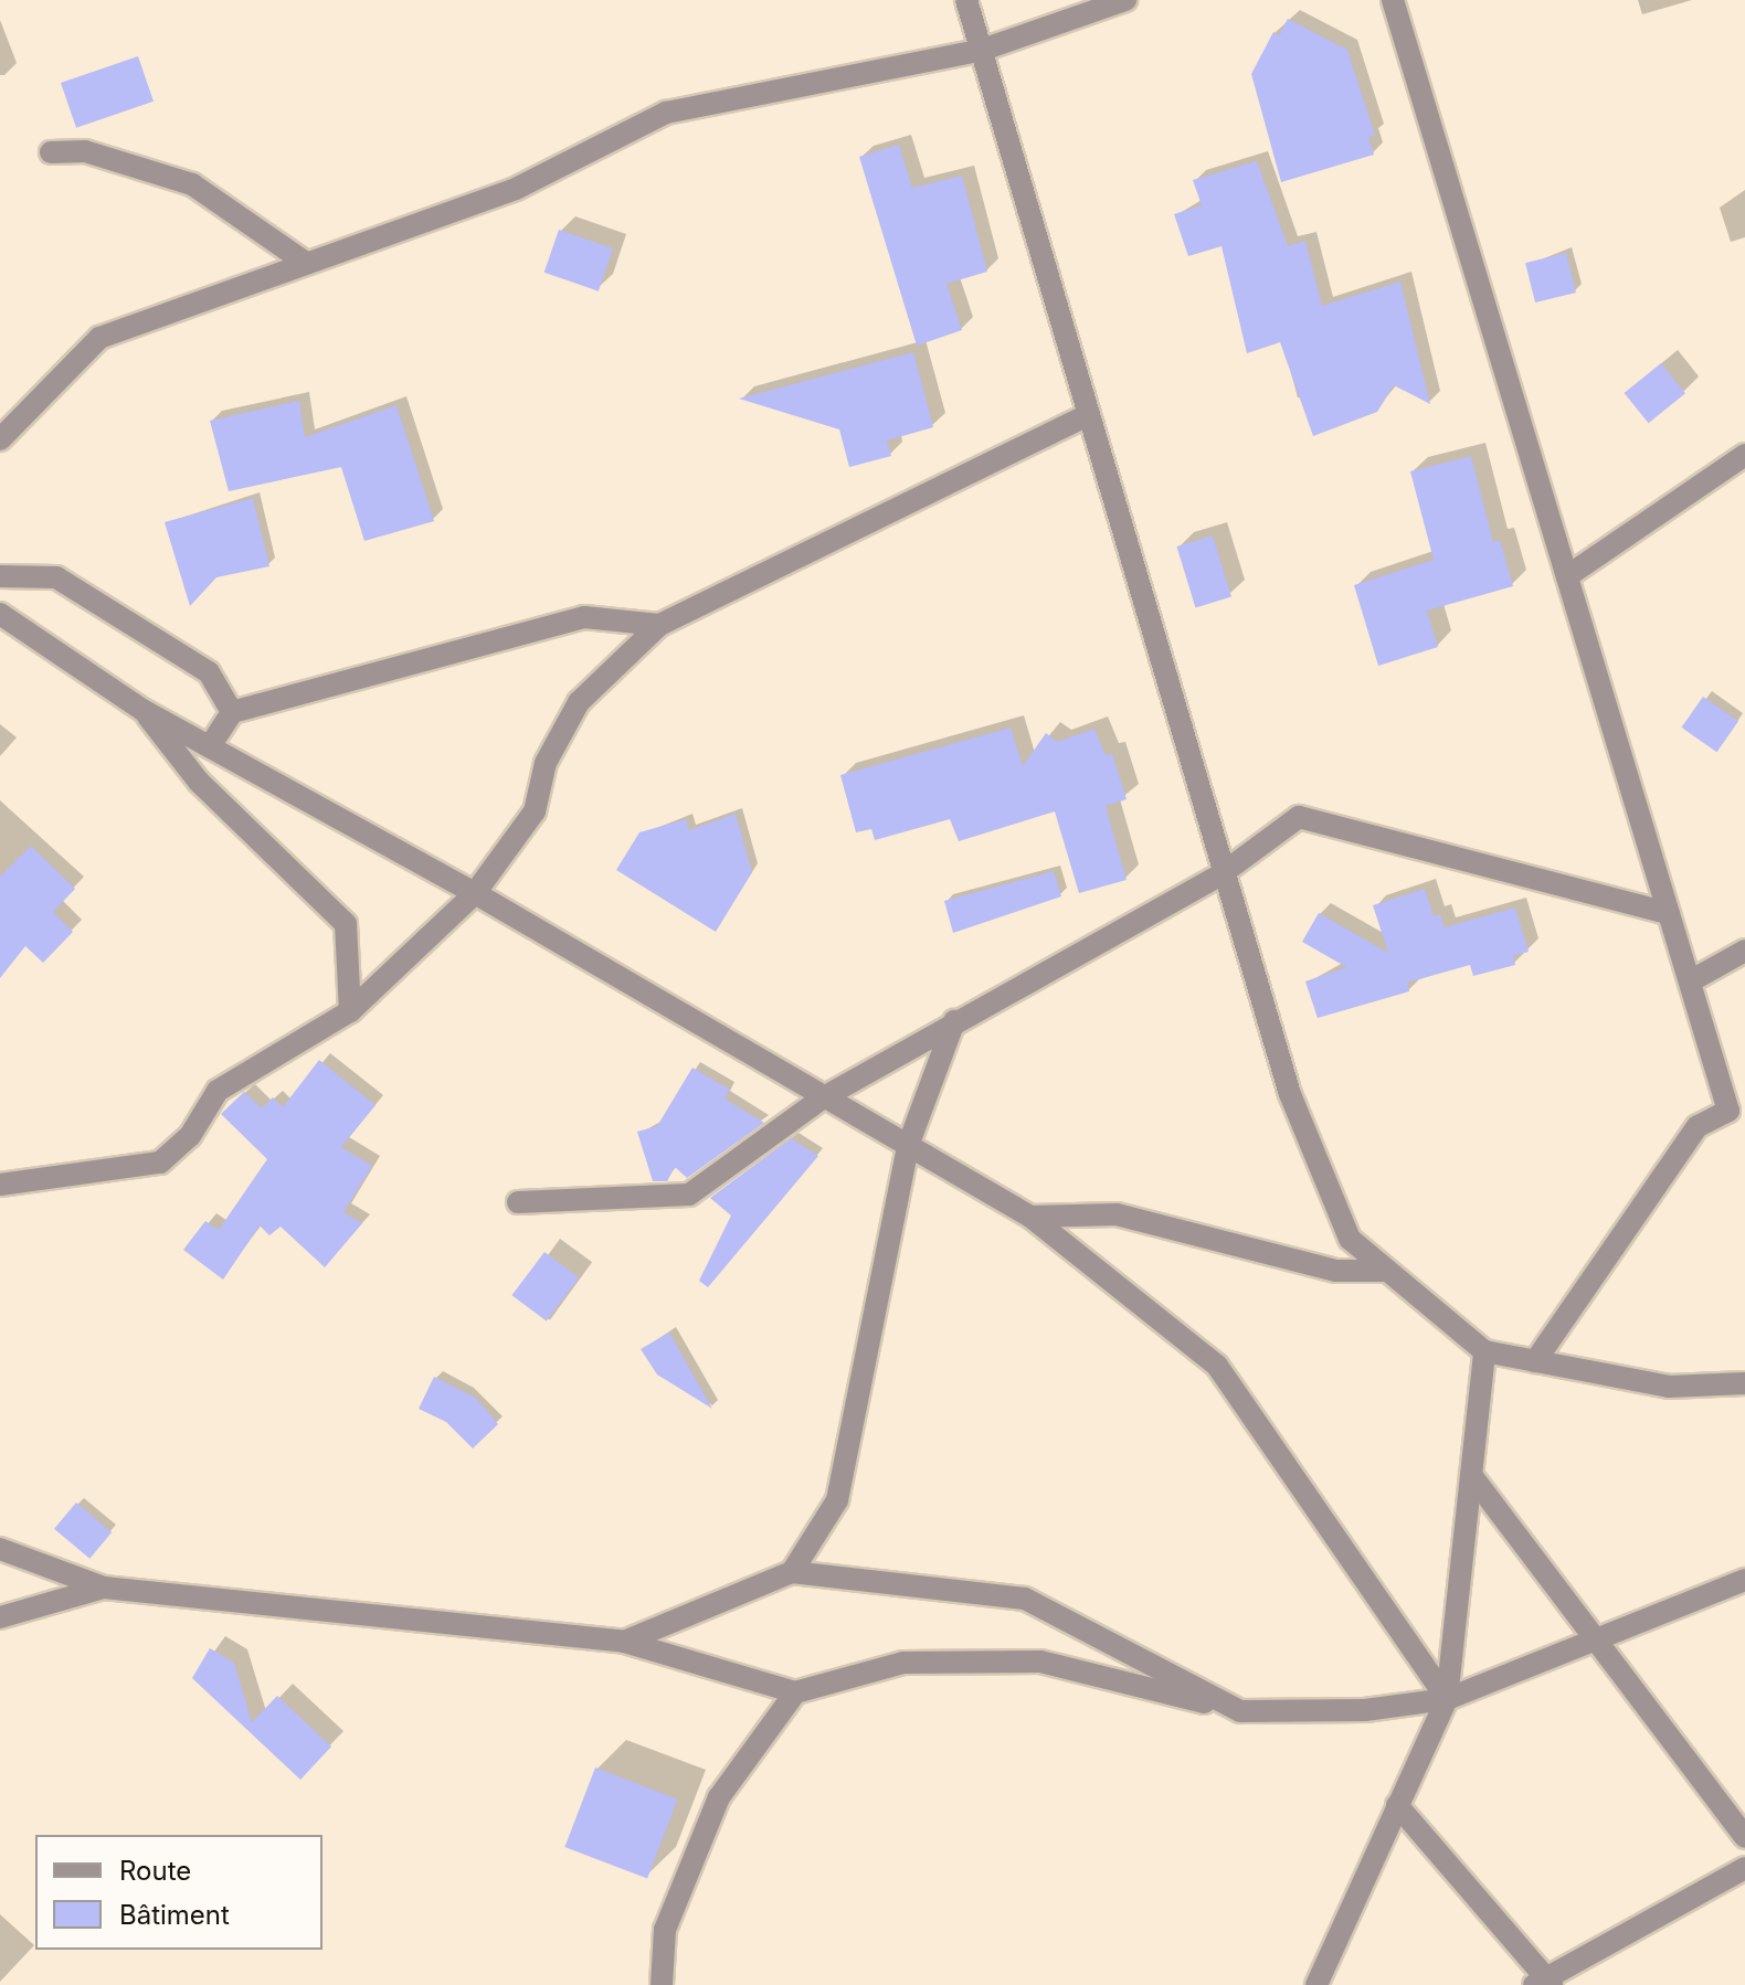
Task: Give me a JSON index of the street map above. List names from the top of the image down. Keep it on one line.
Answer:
{"legend":["Route","Bâtiment"]}
